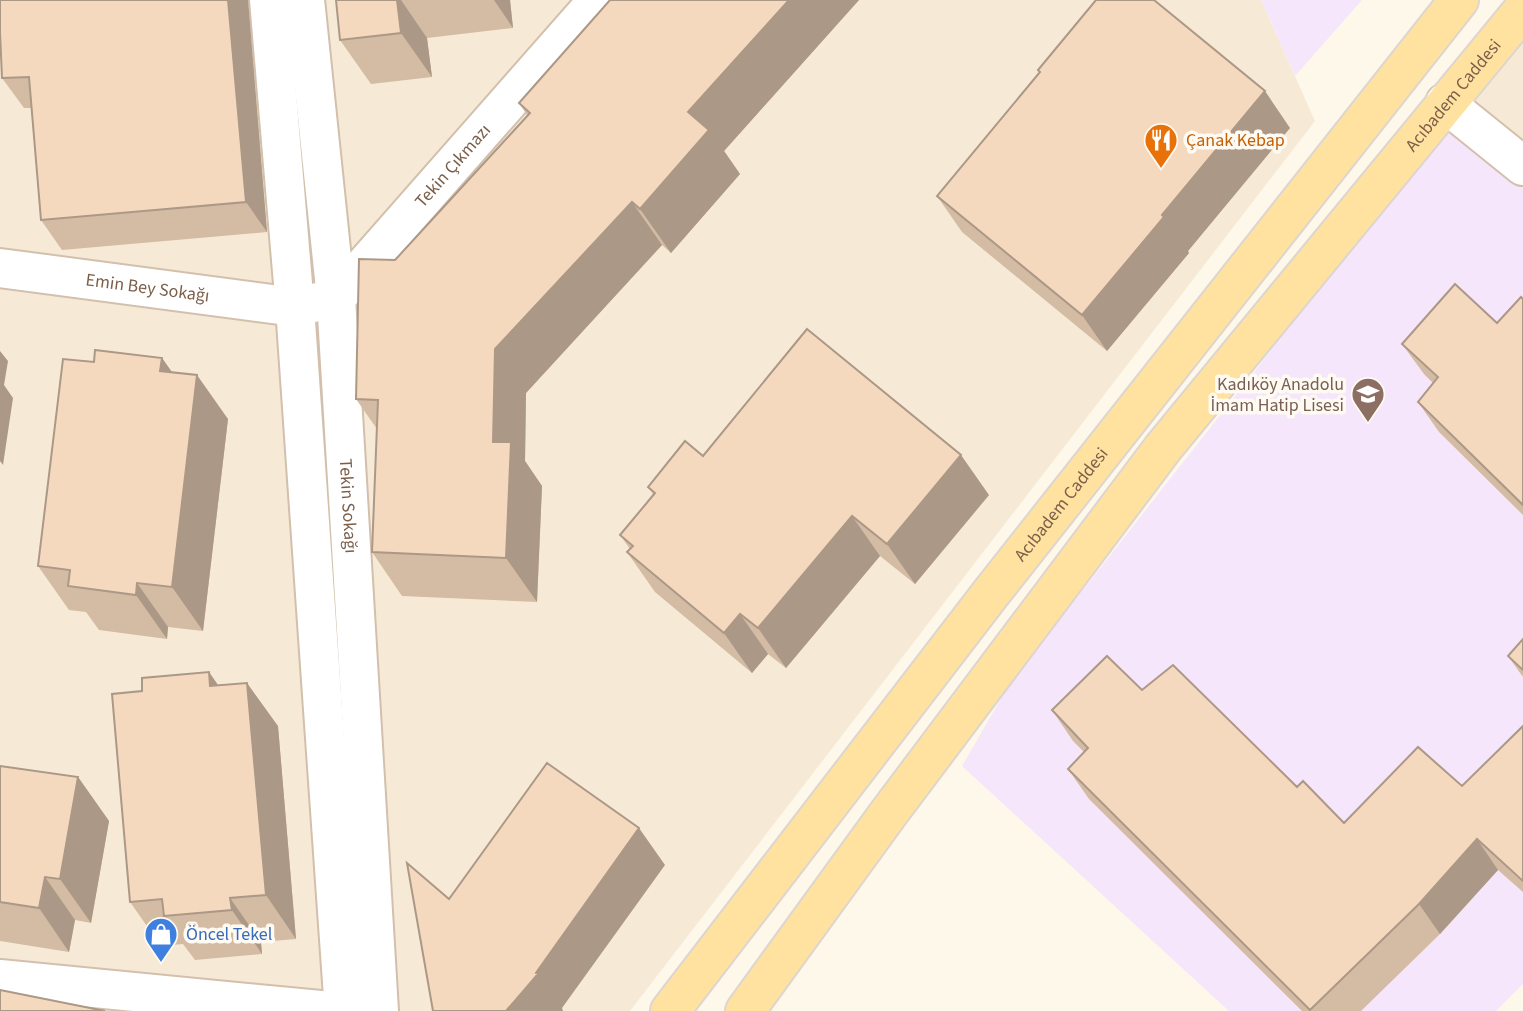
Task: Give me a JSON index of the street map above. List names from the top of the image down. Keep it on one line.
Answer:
{"streets":{"main road":["Acıbadem Caddesi"],"street":["Tekin Çıkmazı","Emin Bey Sokağı","Tekin Sokağı"]},"crossings":[["Tekin Çıkmazı","Tekin Sokağı"],["Emin Bey Sokağı","Tekin Sokağı"]],"places":{"restaurant":["Çanak Kebap"],"school or university":["Kadıköy Anadolu İmam Hatip Lisesi"],"shop":["Öncel Tekel"]}}
